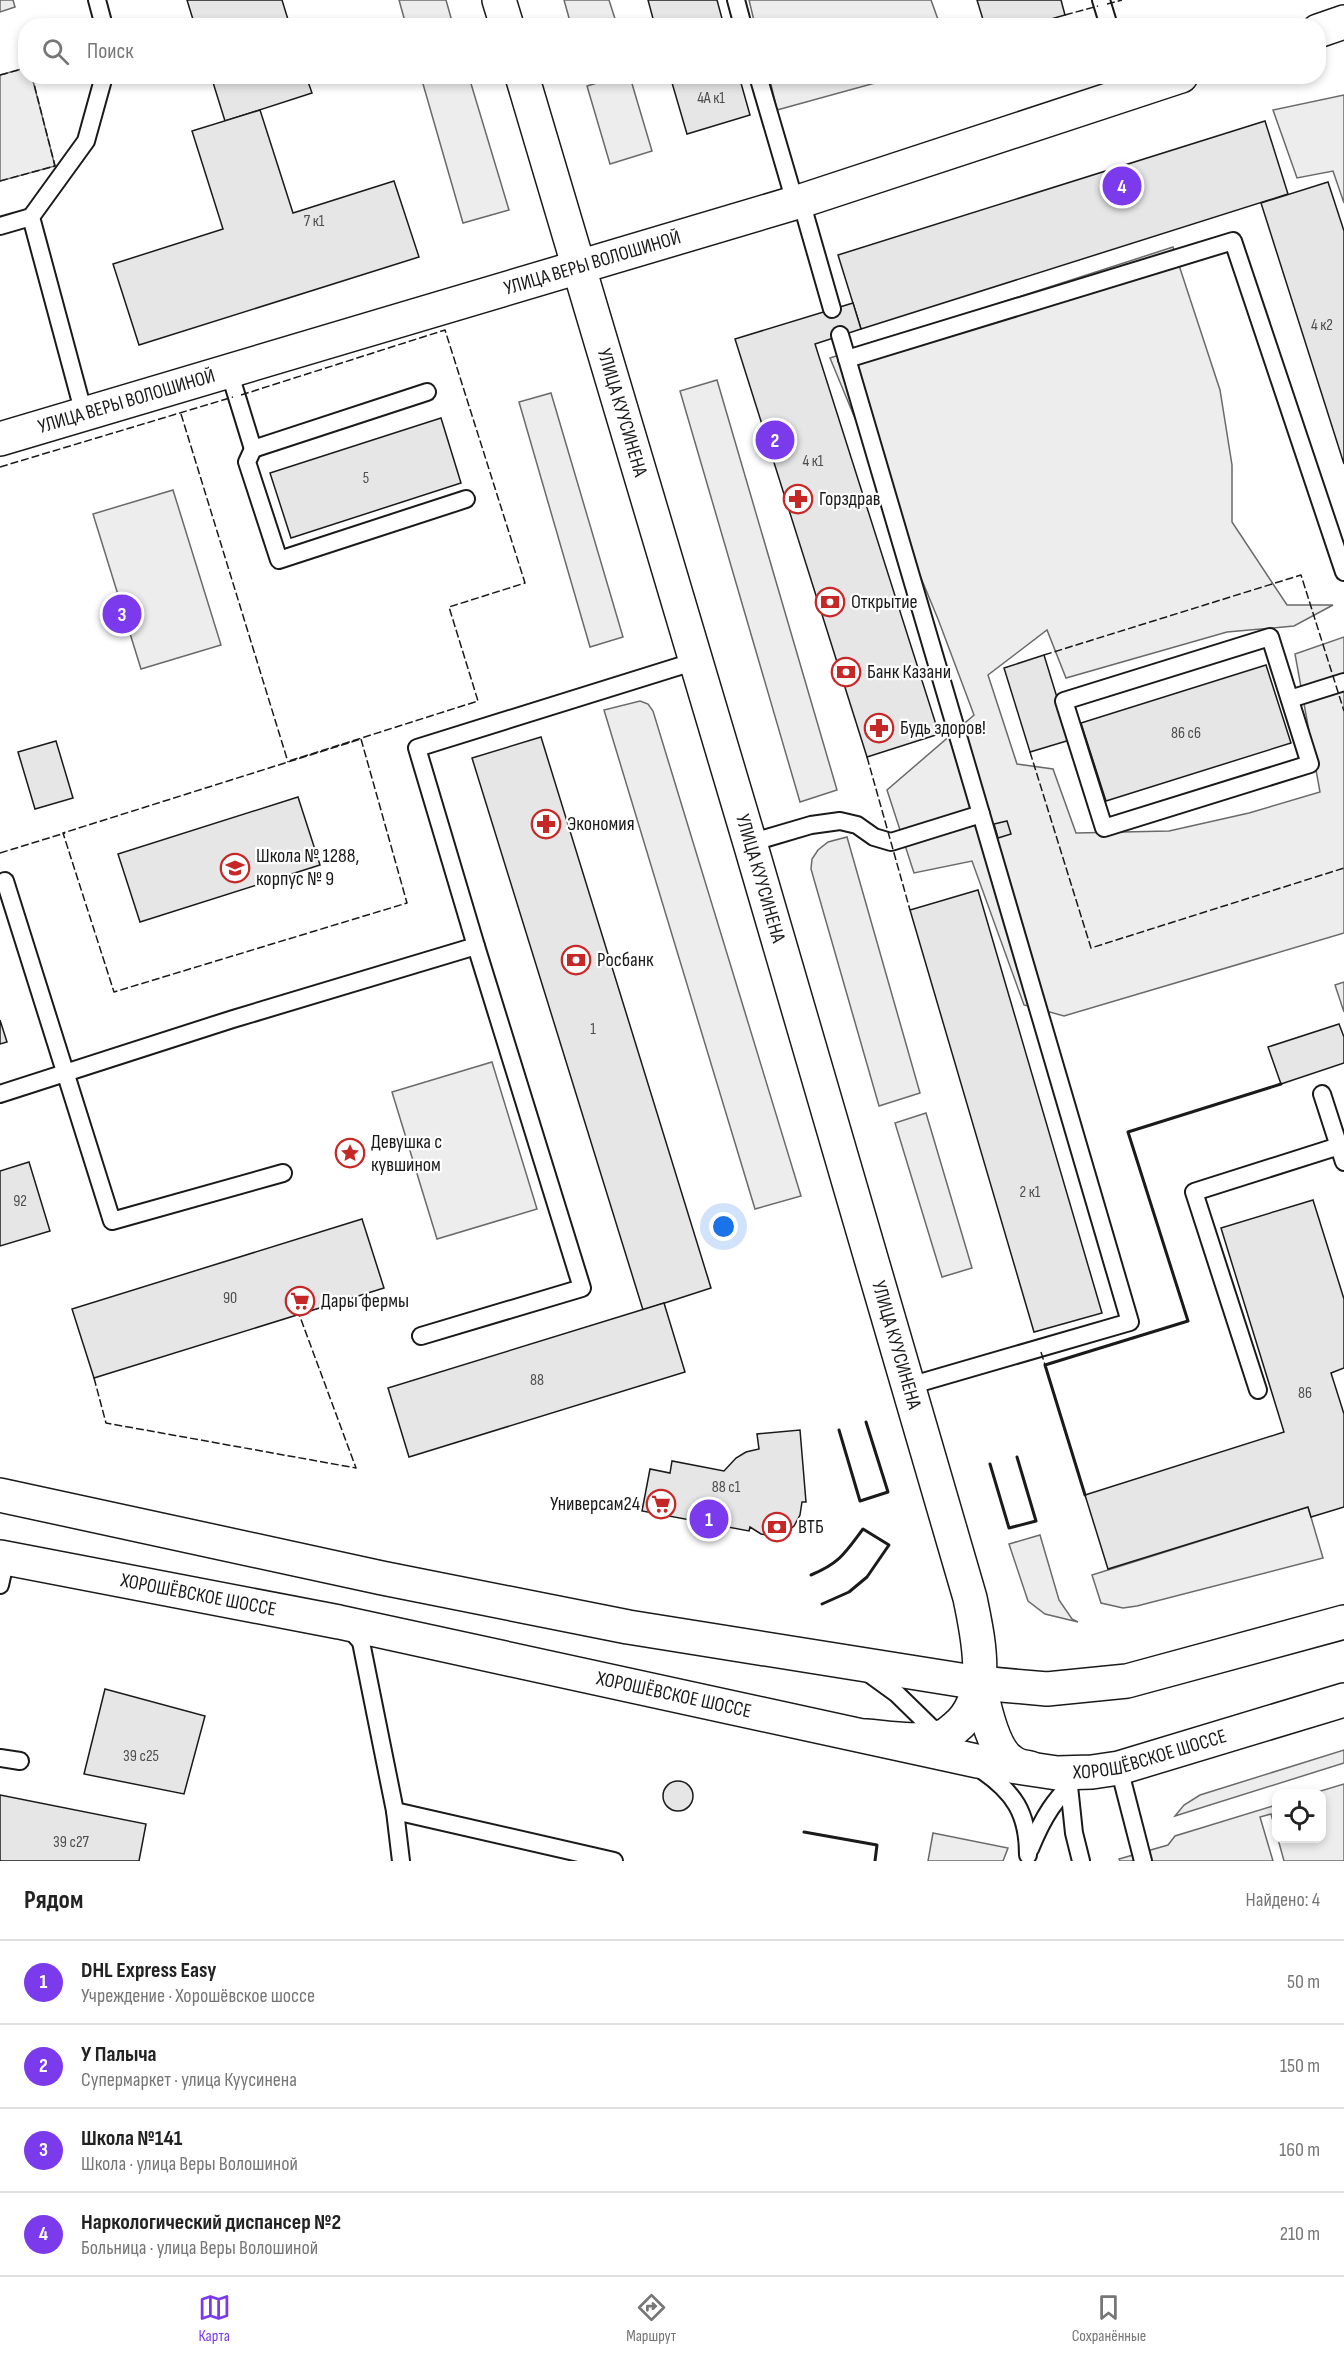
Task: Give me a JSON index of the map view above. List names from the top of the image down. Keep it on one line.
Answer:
{"streets":{"main road":["УЛИЦА ВЕРЫ ВОЛОШИНОЙ","УЛИЦА КУУСИНЕНА","ХОРОШЁВСКОЕ ШОССЕ"]},"crossings":[["УЛИЦА ВЕРЫ ВОЛОШИНОЙ","УЛИЦА КУУСИНЕНА"]],"places":{"pharmacy":["Горздрав","Будь здоров!","Экономия"],"bank":["Открытие","Банк Казани","Росбанк","ВТБ"],"school or university":["Школа № 1288, корпус № 9"],"place":["Девушка с кувшином"],"supermarket":["Дары фермы","Универсам24"]},"house_numbers":["4А к1","7 к1","4 к2","4 к1","5","86 с6","1","2 к1","92","90","88","86","88 с1","39 с25","39 с27"],"page":{"search":"Поиск","pins":["4","2","3","1"],"heading":["Рядом","Найдено: 4"],"list":[{"mark":"1","name":"DHL Express Easy","note":"Учреждение · Хорошёвское шоссе","value":"50 m"},{"mark":"2","name":"У Палыча","note":"Супермаркет · улица Куусинена","value":"150 m"},{"mark":"3","name":"Школа №141","note":"Школа · улица Веры Волошиной","value":"160 m"},{"mark":"4","name":"Наркологический диспансер №2","note":"Больница · улица Веры Волошиной","value":"210 m"}],"nav":["Карта","Маршрут","Сохранённые"]}}
